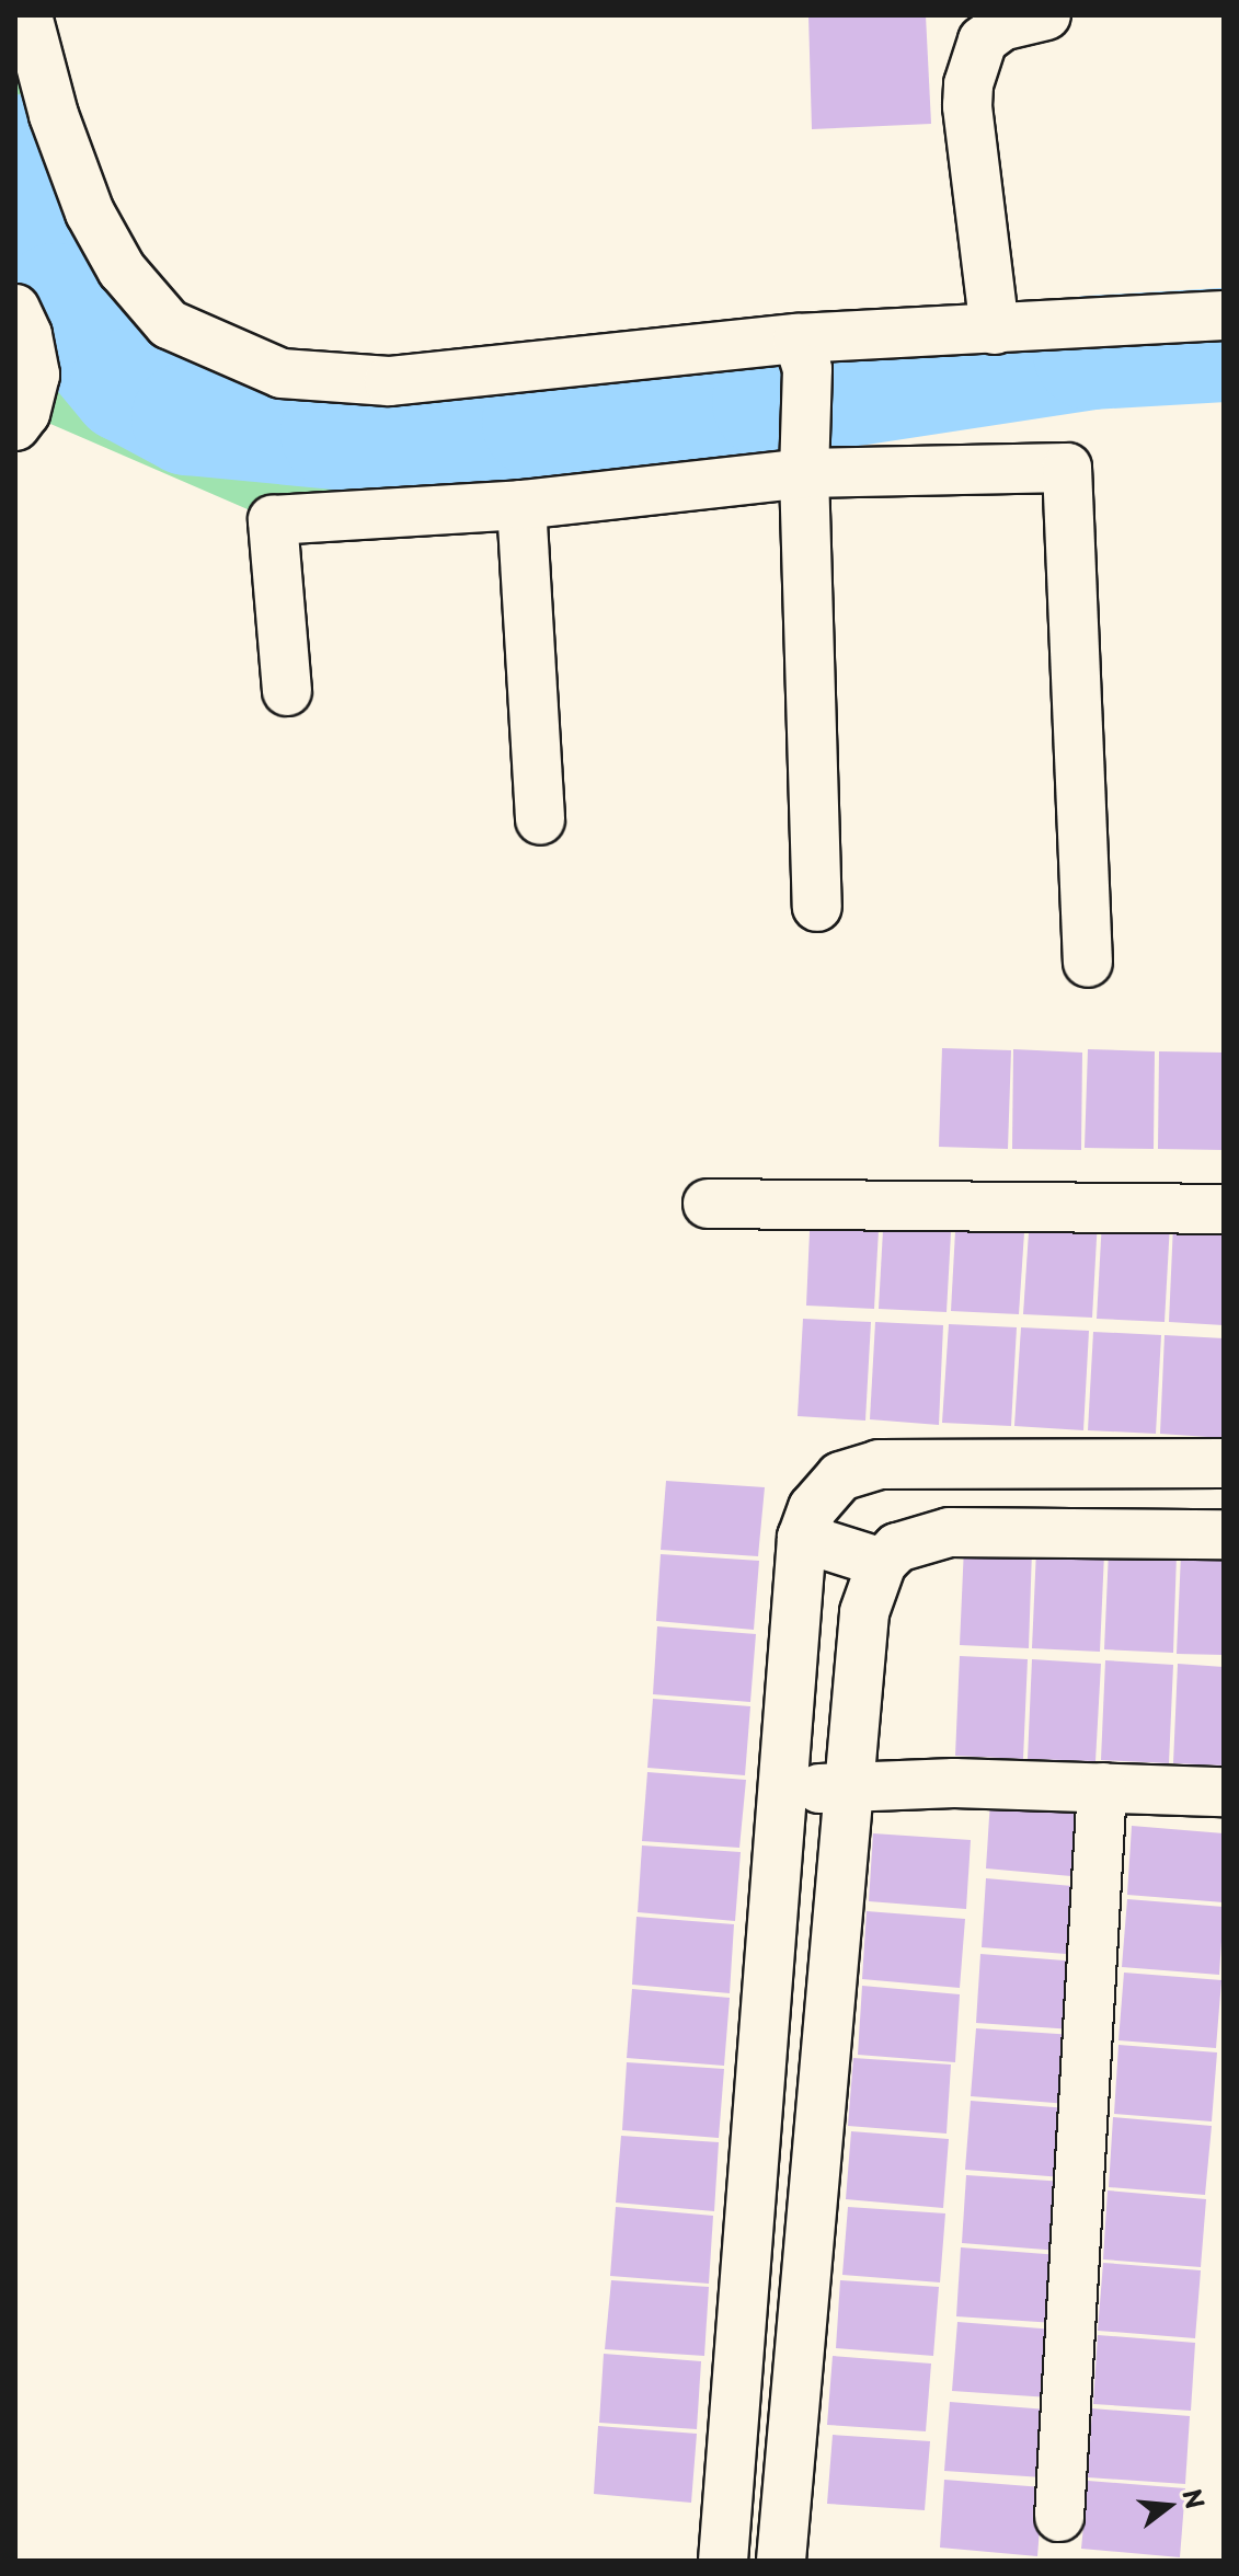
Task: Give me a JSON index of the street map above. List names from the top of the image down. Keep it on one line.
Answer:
{"north":"right"}
